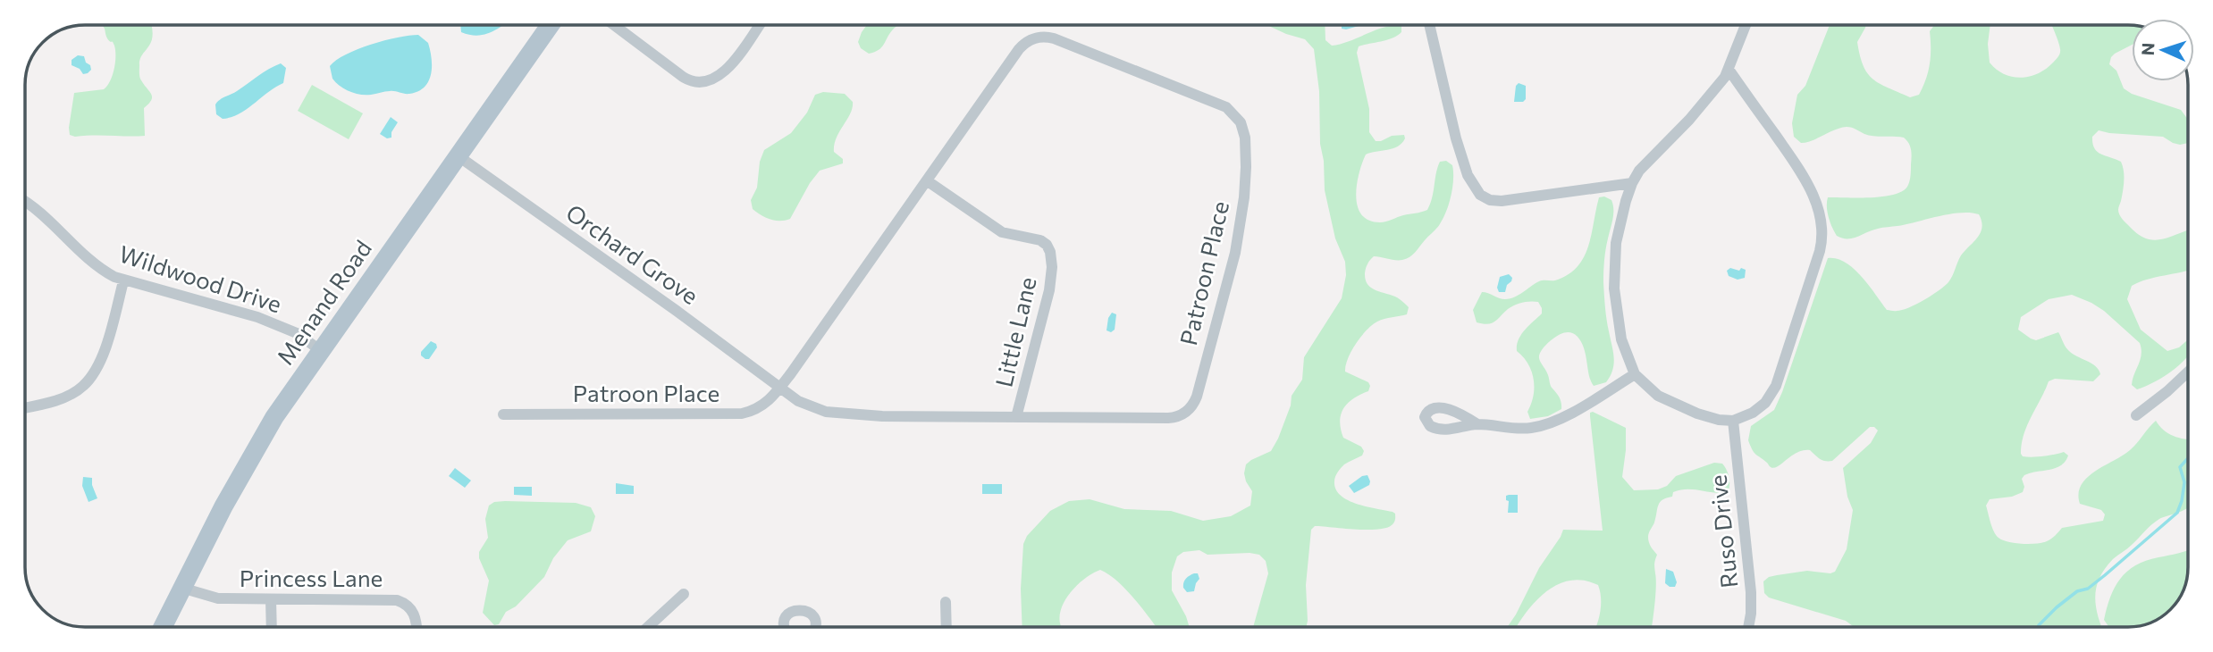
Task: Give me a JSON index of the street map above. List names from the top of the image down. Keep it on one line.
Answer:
{"streets":{"main road":["Menand Road"],"street":["Orchard Grove","Patroon Place","Wildwood Drive","Little Lane","Ruso Drive","Princess Lane"]},"crossings":[["Orchard Grove","Patroon Place"],["Orchard Grove","Menand Road"],["Patroon Place","Little Lane"],["Wildwood Drive","Menand Road"],["Menand Road","Princess Lane"]],"north":"left"}
